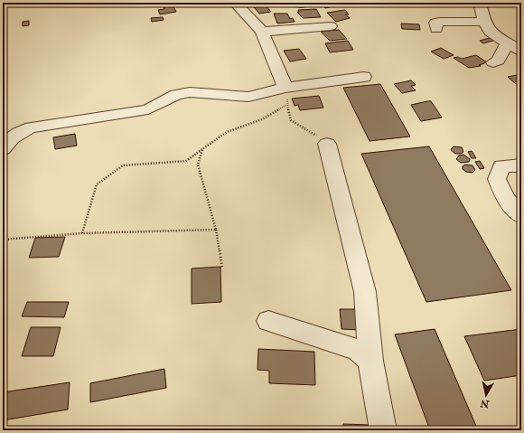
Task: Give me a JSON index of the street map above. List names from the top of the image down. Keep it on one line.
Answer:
{"north":"bottom"}
